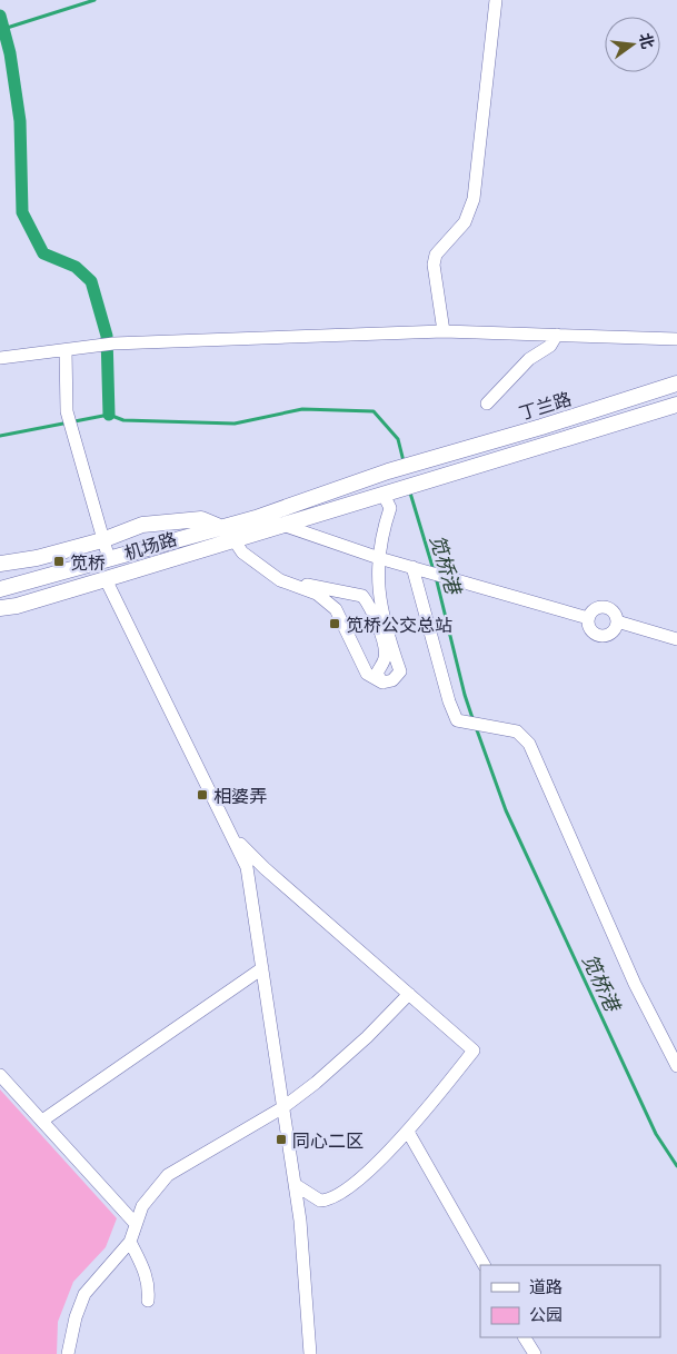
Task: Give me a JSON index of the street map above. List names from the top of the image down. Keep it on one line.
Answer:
{"streets":{"main road":["丁兰路","机场路"]},"crossings":[["丁兰路","机场路"]],"water":["笕桥港"],"places":{"transit":["笕桥","笕桥公交总站","相婆弄","同心二区"]},"legend":["道路","公园"],"north":"right"}
